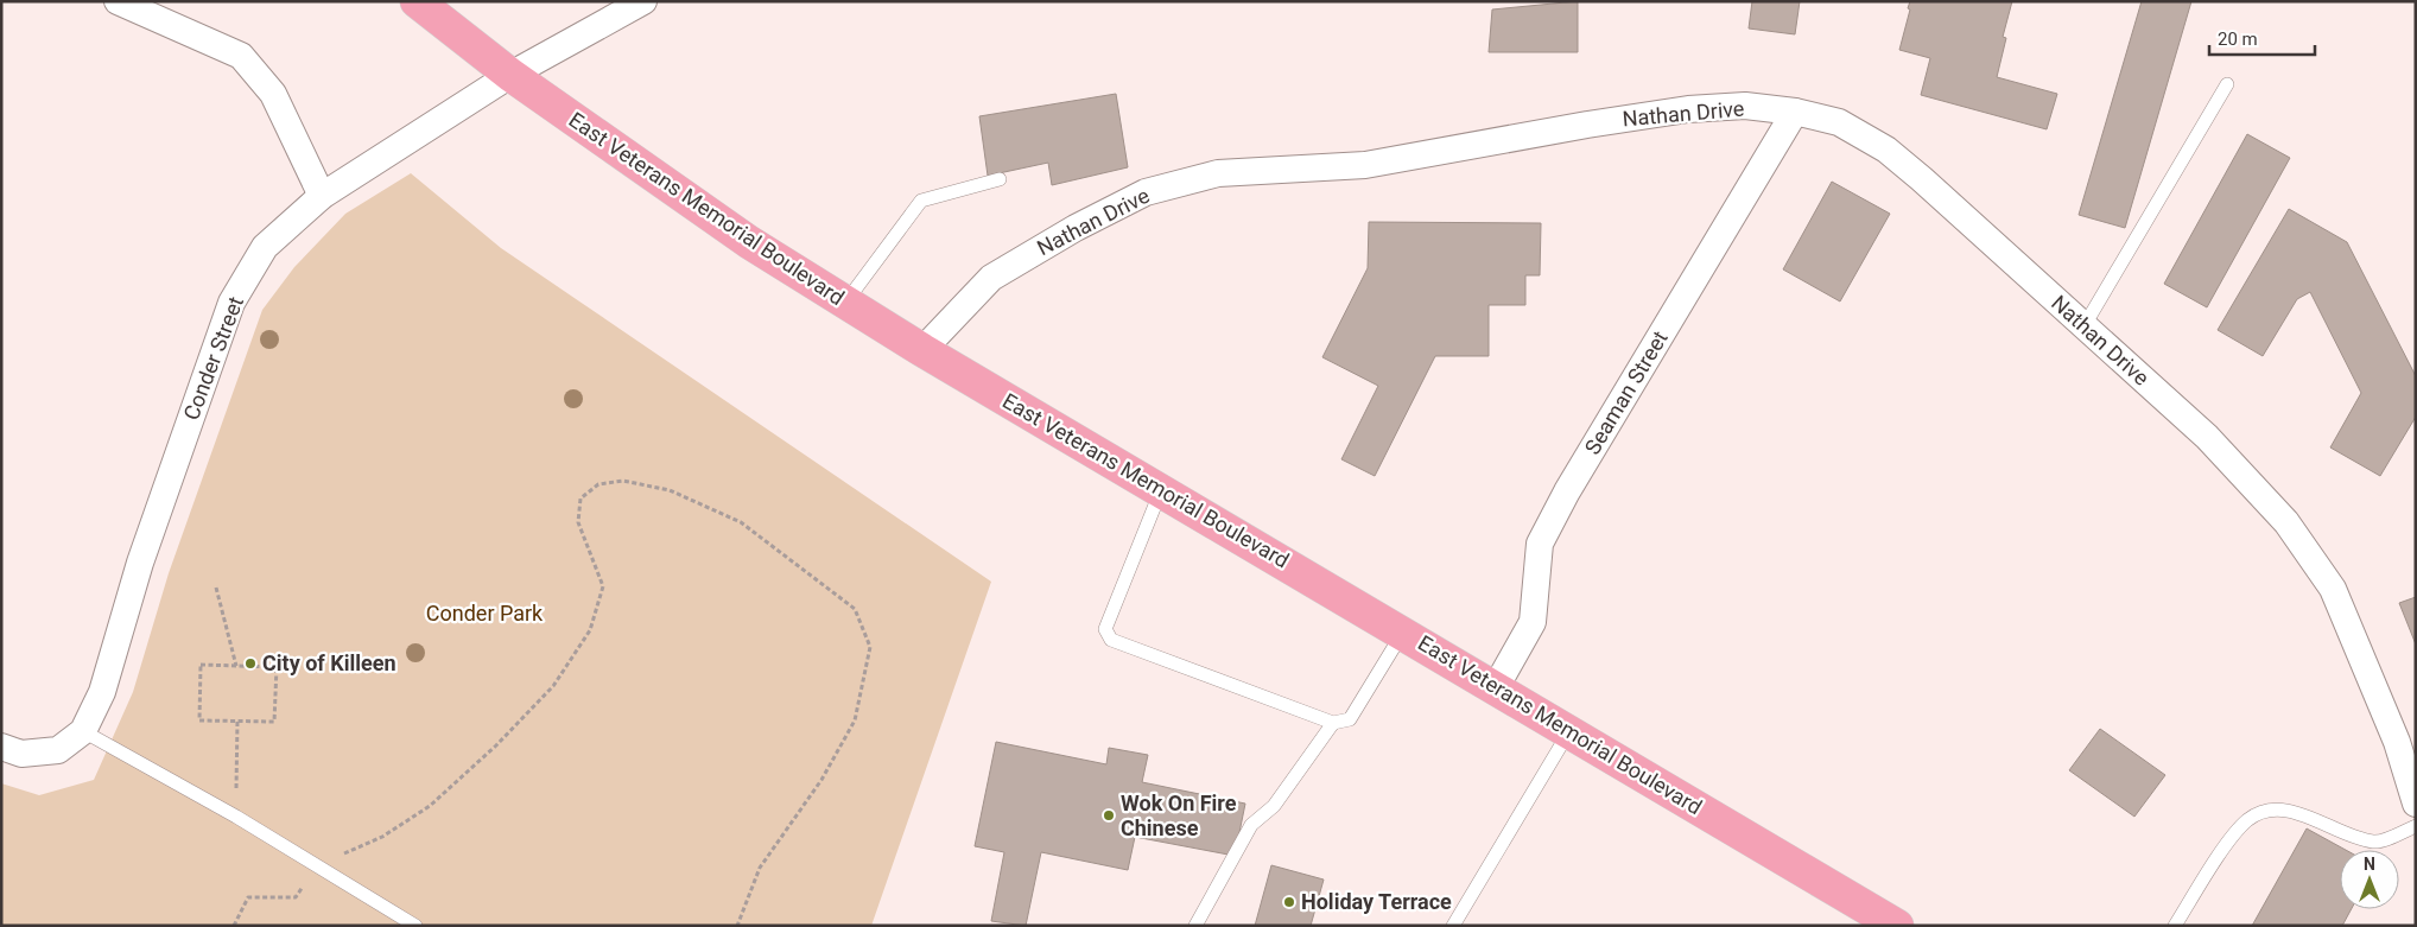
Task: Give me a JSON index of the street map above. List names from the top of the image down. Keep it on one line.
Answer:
{"streets":{"main road":["East Veterans Memorial Boulevard"],"street":["Nathan Drive","Conder Street","Seaman Street"]},"crossings":[["Nathan Drive","East Veterans Memorial Boulevard"],["Nathan Drive","Seaman Street"],["East Veterans Memorial Boulevard","Conder Street"],["East Veterans Memorial Boulevard","Seaman Street"]],"parks":["Conder Park"],"places":["City of Killeen","Wok On Fire Chinese","Holiday Terrace"],"scale_bar":"20 m","north":"top"}
